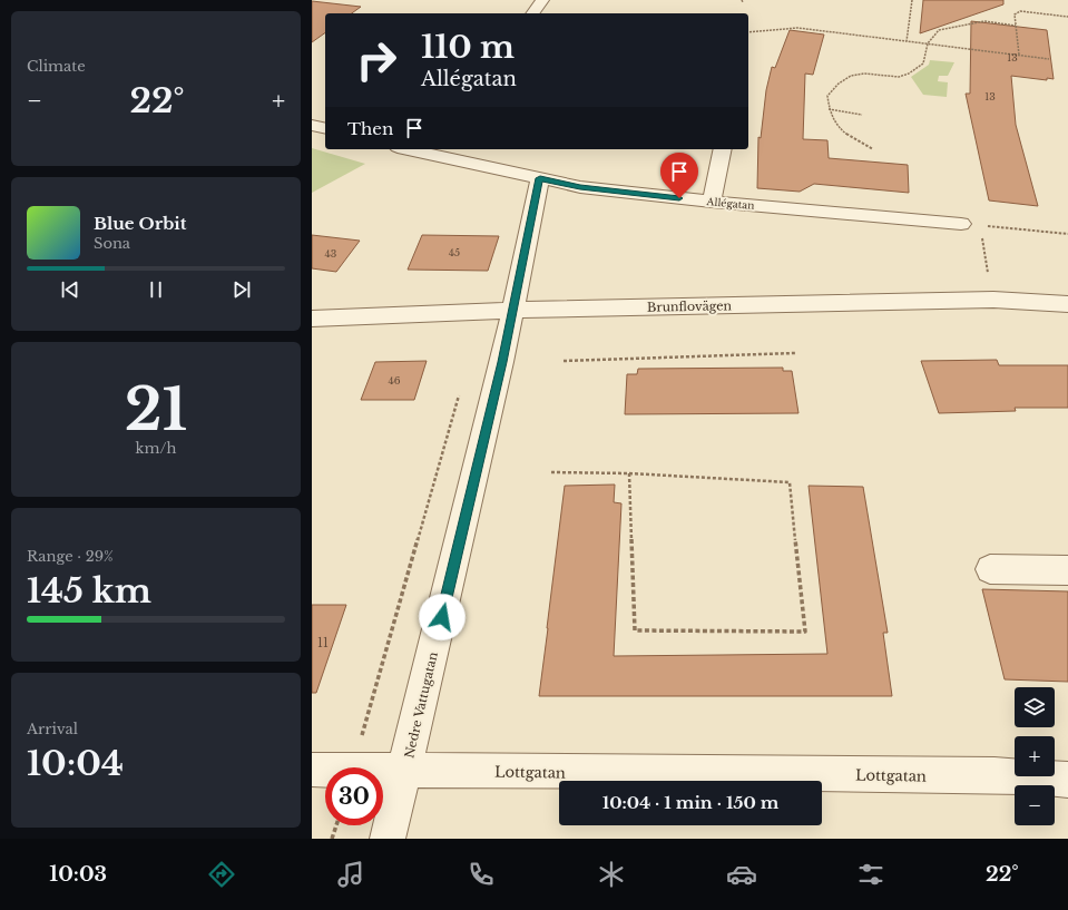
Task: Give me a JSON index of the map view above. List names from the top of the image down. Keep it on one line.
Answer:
{"streets":{"street":["Allégatan","Brunflovägen","Nedre Vattugatan","Lottgatan"]},"crossings":[["Allégatan","Nedre Vattugatan"],["Brunflovägen","Nedre Vattugatan"],["Nedre Vattugatan","Lottgatan"]],"house_numbers":["13","13","45","43","46","11"],"page":{"tile":["Climate",["21","km/h"],["Range · 29%","145 km"],["Arrival","10:04"]],"turn":["110 m","Allégatan"],"heat":["−","22°","+"],"then":"Then","song":["Blue Orbit","Sona"],"map_buttons":["+","−"],"limit":"30","trip":"10:04 · 1 min · 150 m","tabs":["10:03","22°"]}}
